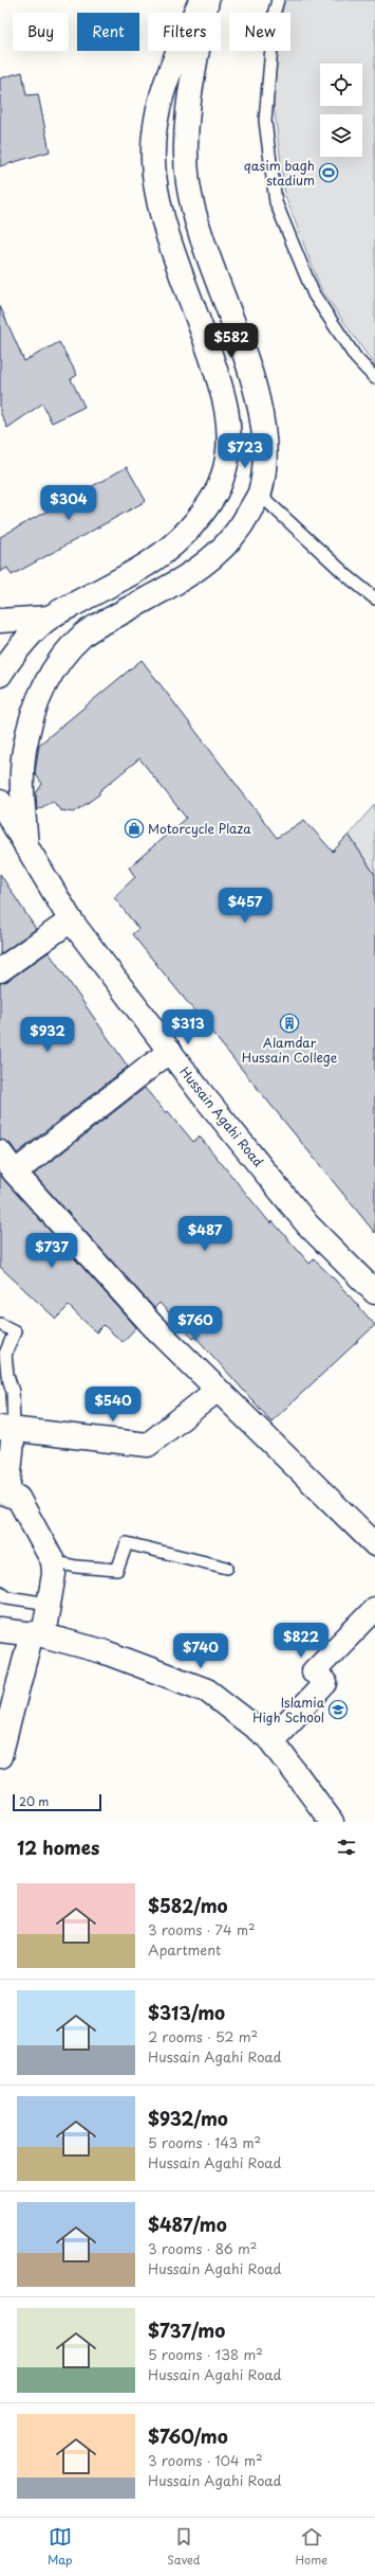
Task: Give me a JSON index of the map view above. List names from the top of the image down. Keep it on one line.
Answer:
{"streets":{"street":["Hussain Agahi Road"]},"places":{"sports":["qasim bagh stadium"],"shop":["Motorcycle Plaza"],"building":["Alamdar Hussain College"],"school or university":["Islamia High School"]},"scale_bar":"20 m","page":{"chip":["Buy","Rent","Filters","New"],"price":["$582","$723","$304","$457","$313","$932","$487","$737","$760","$540","$822","$740"],"scale":"20 m","heading":"12 homes","list":[{"name":"$582/mo","note":"3 rooms · 74 m² · Apartment"},{"name":"$313/mo","note":"2 rooms · 52 m² · Hussain Agahi Road"},{"name":"$932/mo","note":"5 rooms · 143 m² · Hussain Agahi Road"},{"name":"$487/mo","note":"3 rooms · 86 m² · Hussain Agahi Road"},{"name":"$737/mo","note":"5 rooms · 138 m² · Hussain Agahi Road"},{"name":"$760/mo","note":"3 rooms · 104 m² · Hussain Agahi Road"}],"tabs":["Map","Saved","Home"]}}
